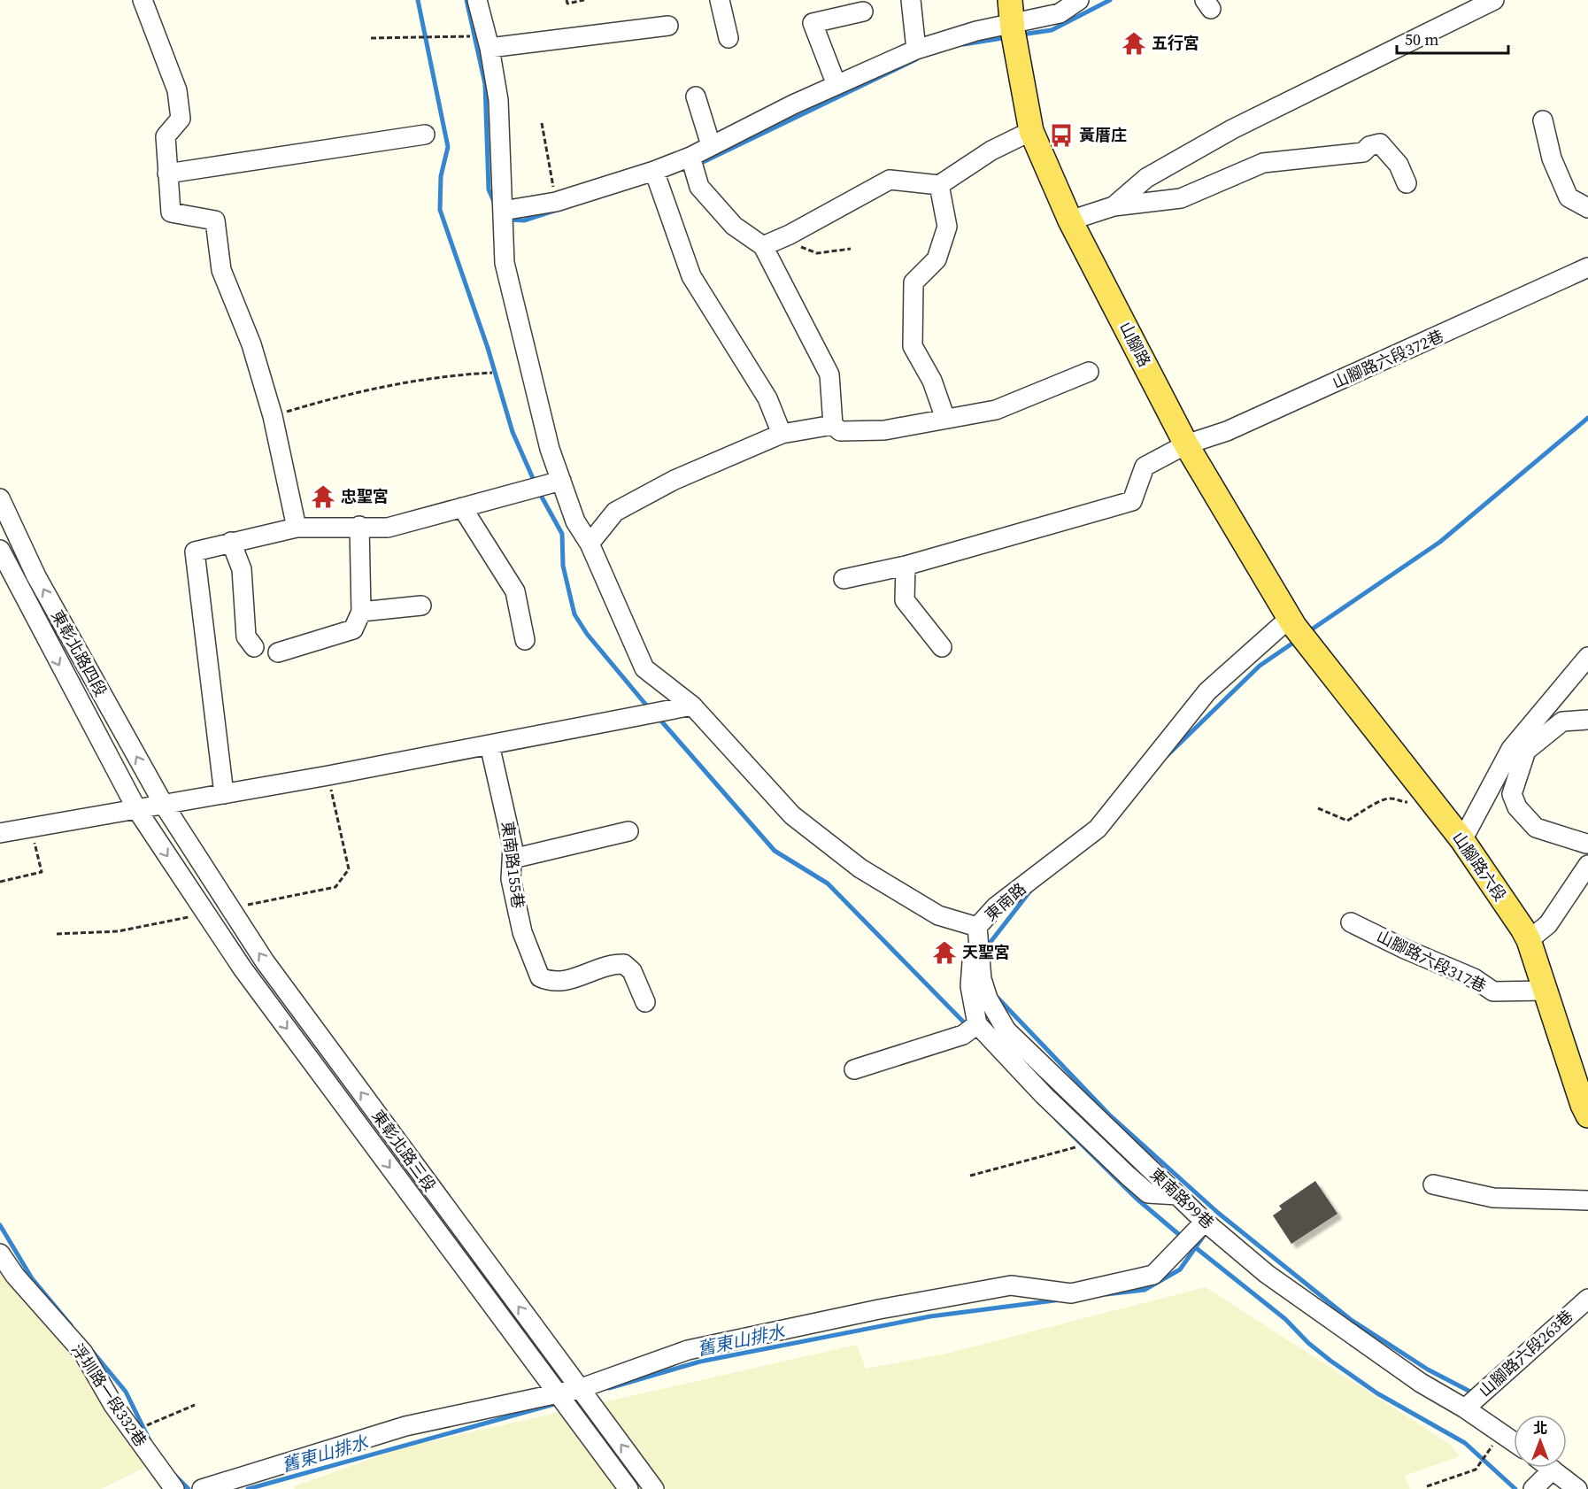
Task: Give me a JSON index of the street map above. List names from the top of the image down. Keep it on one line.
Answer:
{"streets":{"main road":["山腳路","山腳路六段"],"street":["山腳路六段372巷","東彰北路四段","東南路155巷","東南路","山腳路六段317巷","東彰北路三段","東南路99巷","山腳路六段263巷","浮圳路一段332巷"]},"crossings":[["山腳路","山腳路六段372巷"],["山腳路","山腳路六段"],["山腳路","東南路"],["東彰北路四段","東彰北路三段"],["山腳路六段","山腳路六段317巷"],["東南路","東南路99巷"],["東南路99巷","山腳路六段263巷"]],"water":["舊東山排水"],"places":{"temple":["五行宮","忠聖宮","天聖宮"],"bus stop":["黃厝庄"]},"scale_bar":"50 m","north":"top"}
